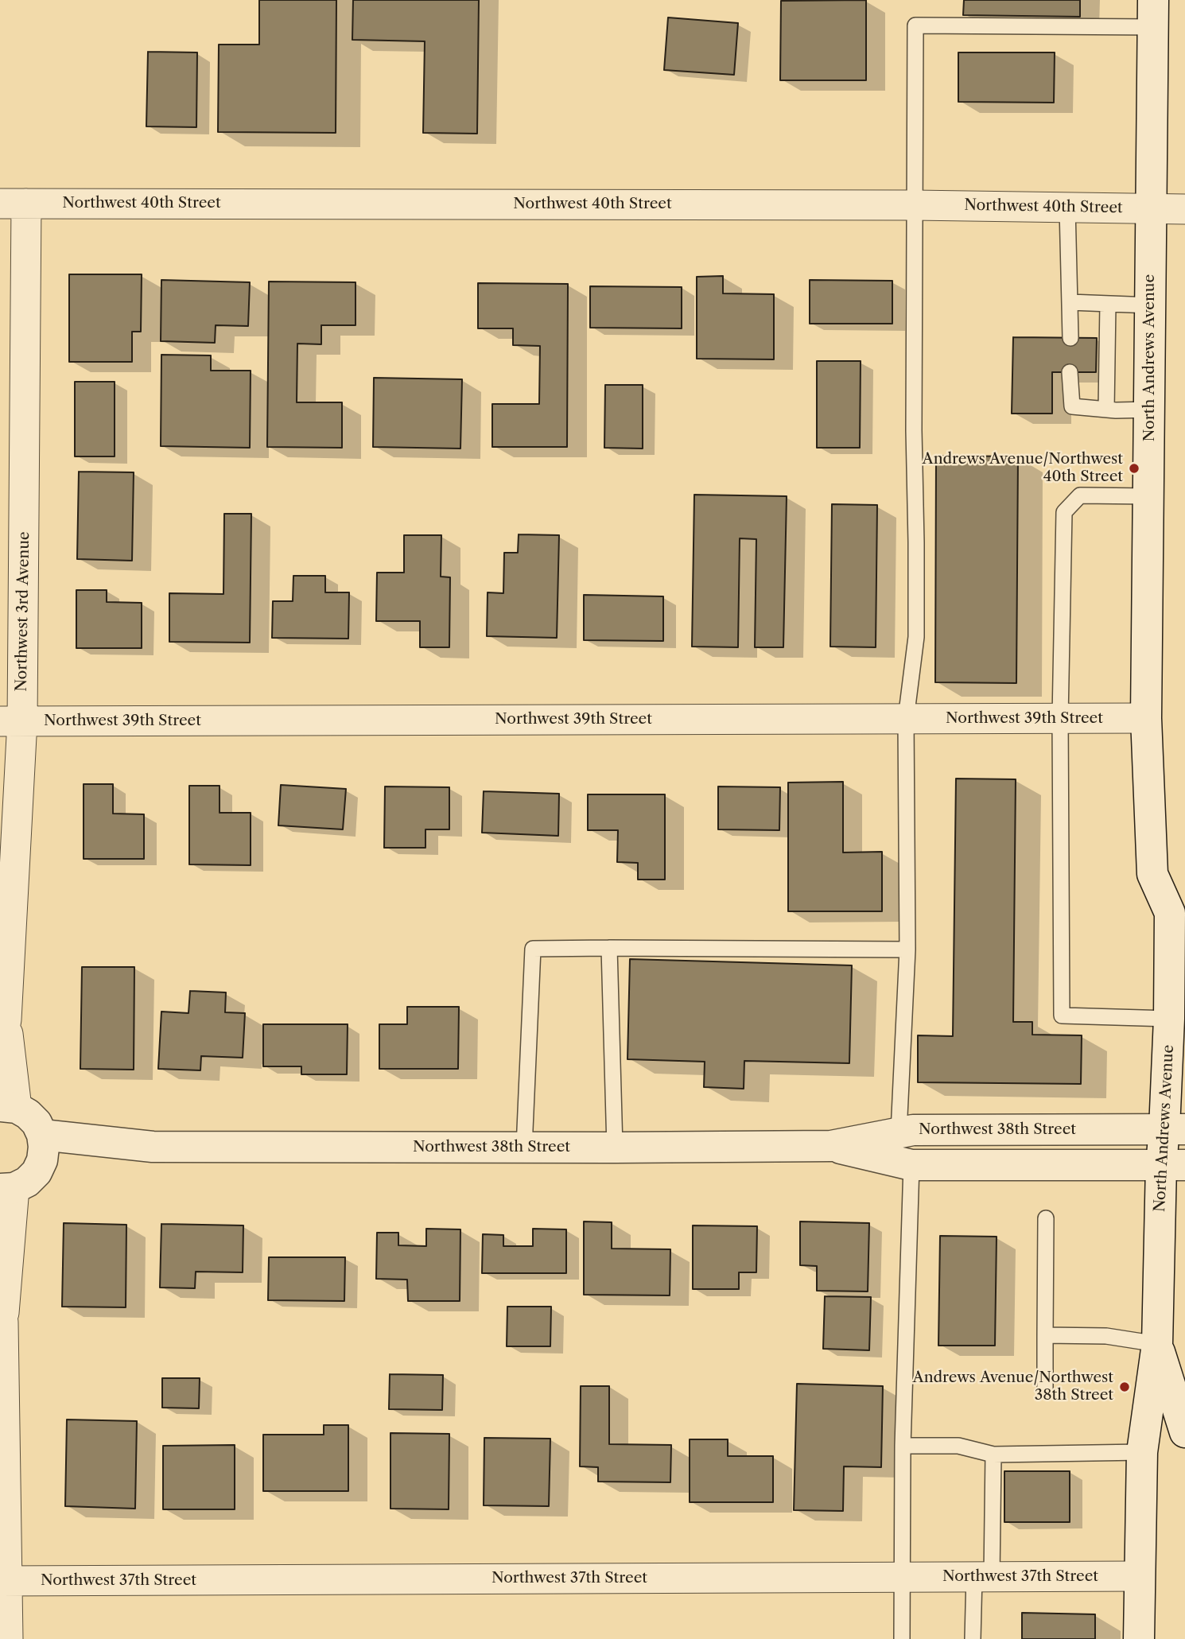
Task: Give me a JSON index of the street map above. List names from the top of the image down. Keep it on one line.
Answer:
{"streets":{"main road":["North Andrews Avenue","Northwest 38th Street"],"street":["Northwest 40th Street","Northwest 3rd Avenue","Northwest 39th Street","Northwest 37th Street"]},"crossings":[["Northwest 40th Street","North Andrews Avenue"],["Northwest 40th Street","Northwest 3rd Avenue"],["North Andrews Avenue","Northwest 39th Street"],["North Andrews Avenue","Northwest 38th Street"],["North Andrews Avenue","Northwest 37th Street"],["Northwest 3rd Avenue","Northwest 39th Street"]],"places":["Andrews Avenue/Northwest 40th Street","Andrews Avenue/Northwest 38th Street"]}
